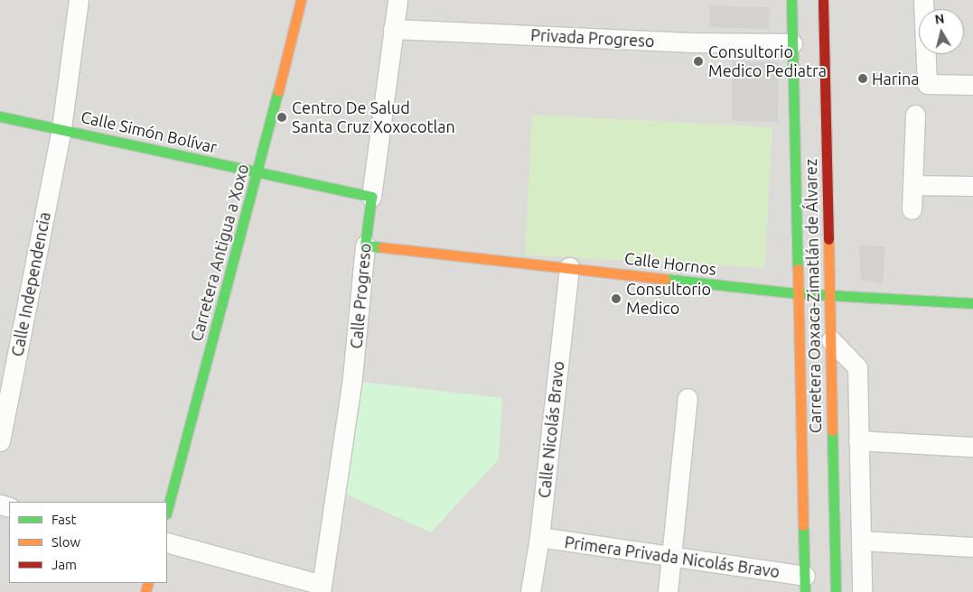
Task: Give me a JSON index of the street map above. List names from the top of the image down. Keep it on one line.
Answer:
{"streets":{"street":["Privada Progreso","Calle Simón Bolívar","Carretera Antigua a Xoxo","Calle Hornos","Calle Independencia","Calle Progreso","Carretera Oaxaca-Zimatlán de Álvarez","Calle Nicolás Bravo","Primera Privada Nicolás Bravo"]},"crossings":[["Privada Progreso","Calle Progreso"],["Privada Progreso","Carretera Oaxaca-Zimatlán de Álvarez"],["Calle Simón Bolívar","Carretera Antigua a Xoxo"],["Calle Simón Bolívar","Calle Independencia"],["Calle Simón Bolívar","Calle Progreso"],["Calle Hornos","Calle Progreso"],["Calle Hornos","Carretera Oaxaca-Zimatlán de Álvarez"],["Calle Hornos","Calle Nicolás Bravo"],["Carretera Oaxaca-Zimatlán de Álvarez","Primera Privada Nicolás Bravo"],["Calle Nicolás Bravo","Primera Privada Nicolás Bravo"]],"places":["Consultorio Medico Pediatra","Harina","Centro De Salud Santa Cruz Xoxocotlan","Consultorio Medico"],"legend":["Fast","Slow","Jam"],"north":"top"}
